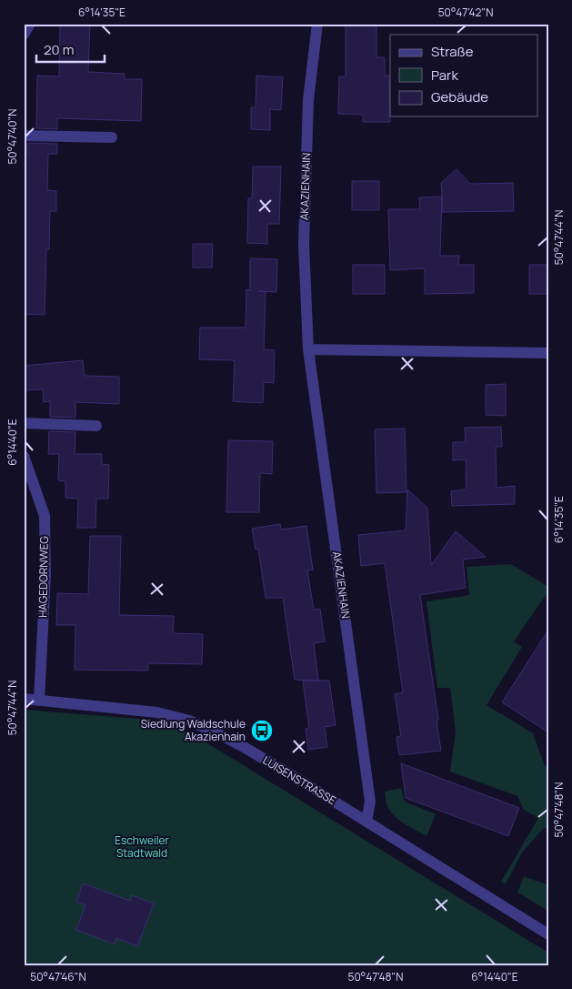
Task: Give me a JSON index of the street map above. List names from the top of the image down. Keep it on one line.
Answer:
{"streets":{"street":["AKAZIENHAIN","HAGEDORNWEG","LUISENSTRASSE"]},"crossings":[["AKAZIENHAIN","LUISENSTRASSE"],["HAGEDORNWEG","LUISENSTRASSE"]],"parks":["Eschweiler Stadtwald"],"places":{"bus stop":["Siedlung Waldschule Akazienhain"]},"legend":["Straße","Park","Gebäude"],"scale_bar":"20 m","coordinates":["6°14'35\"E","50°47'42\"N","50°47'40\"N","50°47'44\"N","6°14'40\"E","50°47'48\"N","50°47'46\"N"]}
